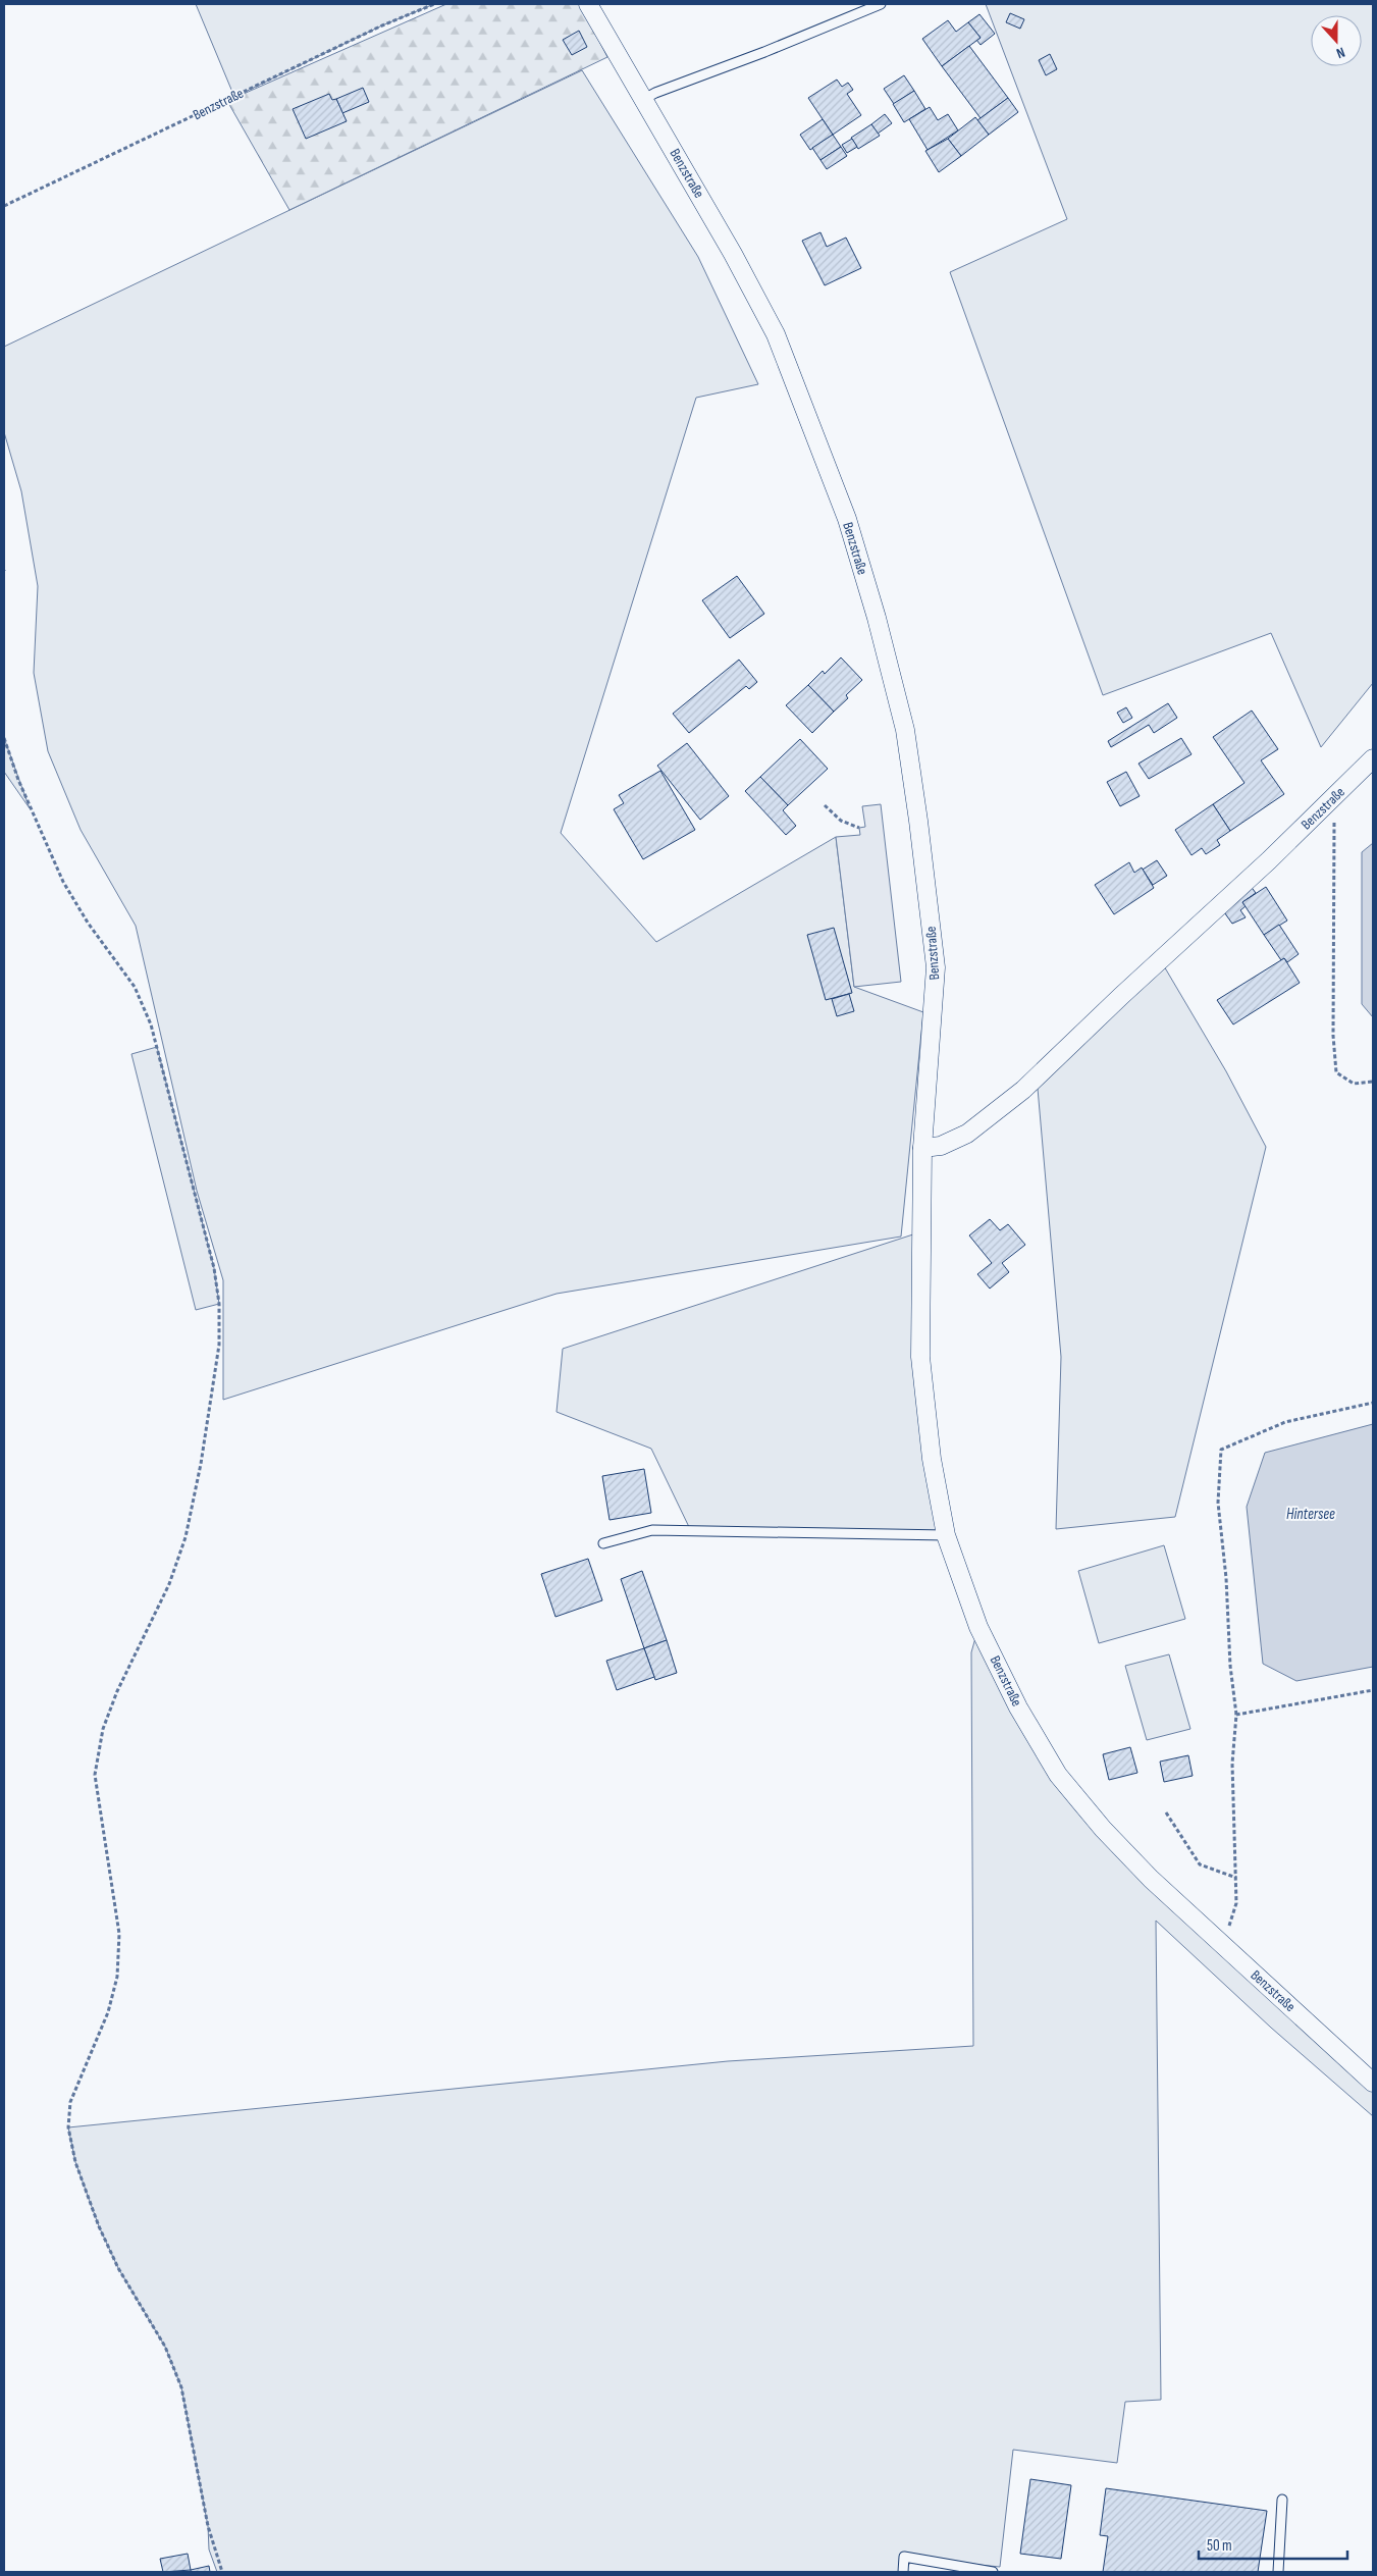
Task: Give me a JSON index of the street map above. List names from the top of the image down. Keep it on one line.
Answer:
{"streets":{"street":["Benzstraße"]},"water":["Hintersee"],"scale_bar":"50 m","north":"bottom"}
